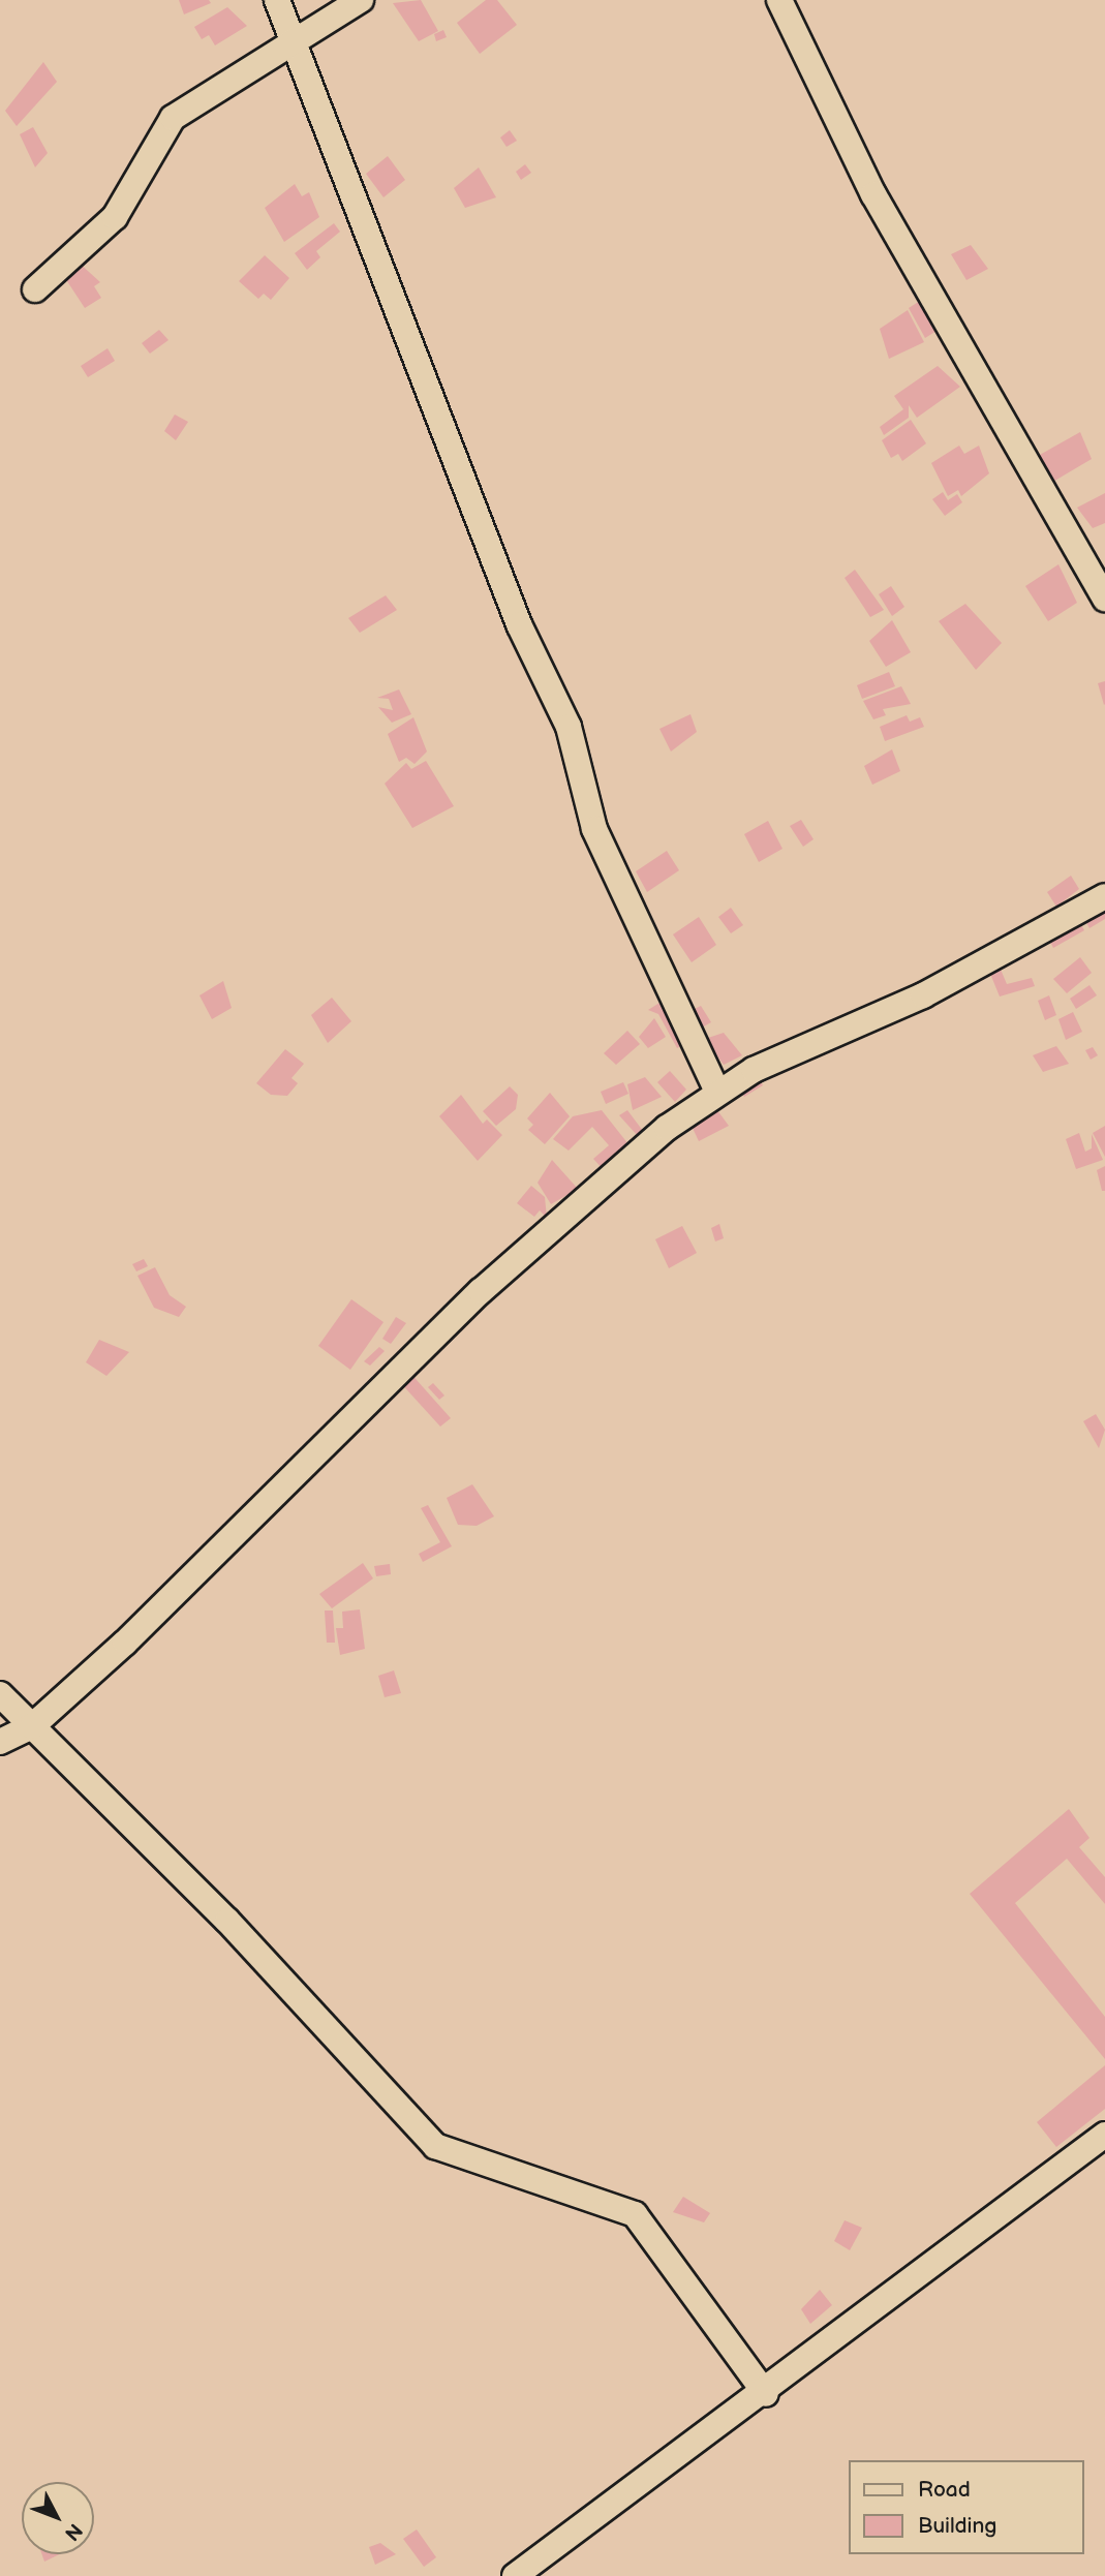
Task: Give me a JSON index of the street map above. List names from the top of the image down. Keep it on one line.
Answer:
{"legend":["Road","Building"],"north":"bottom right"}
